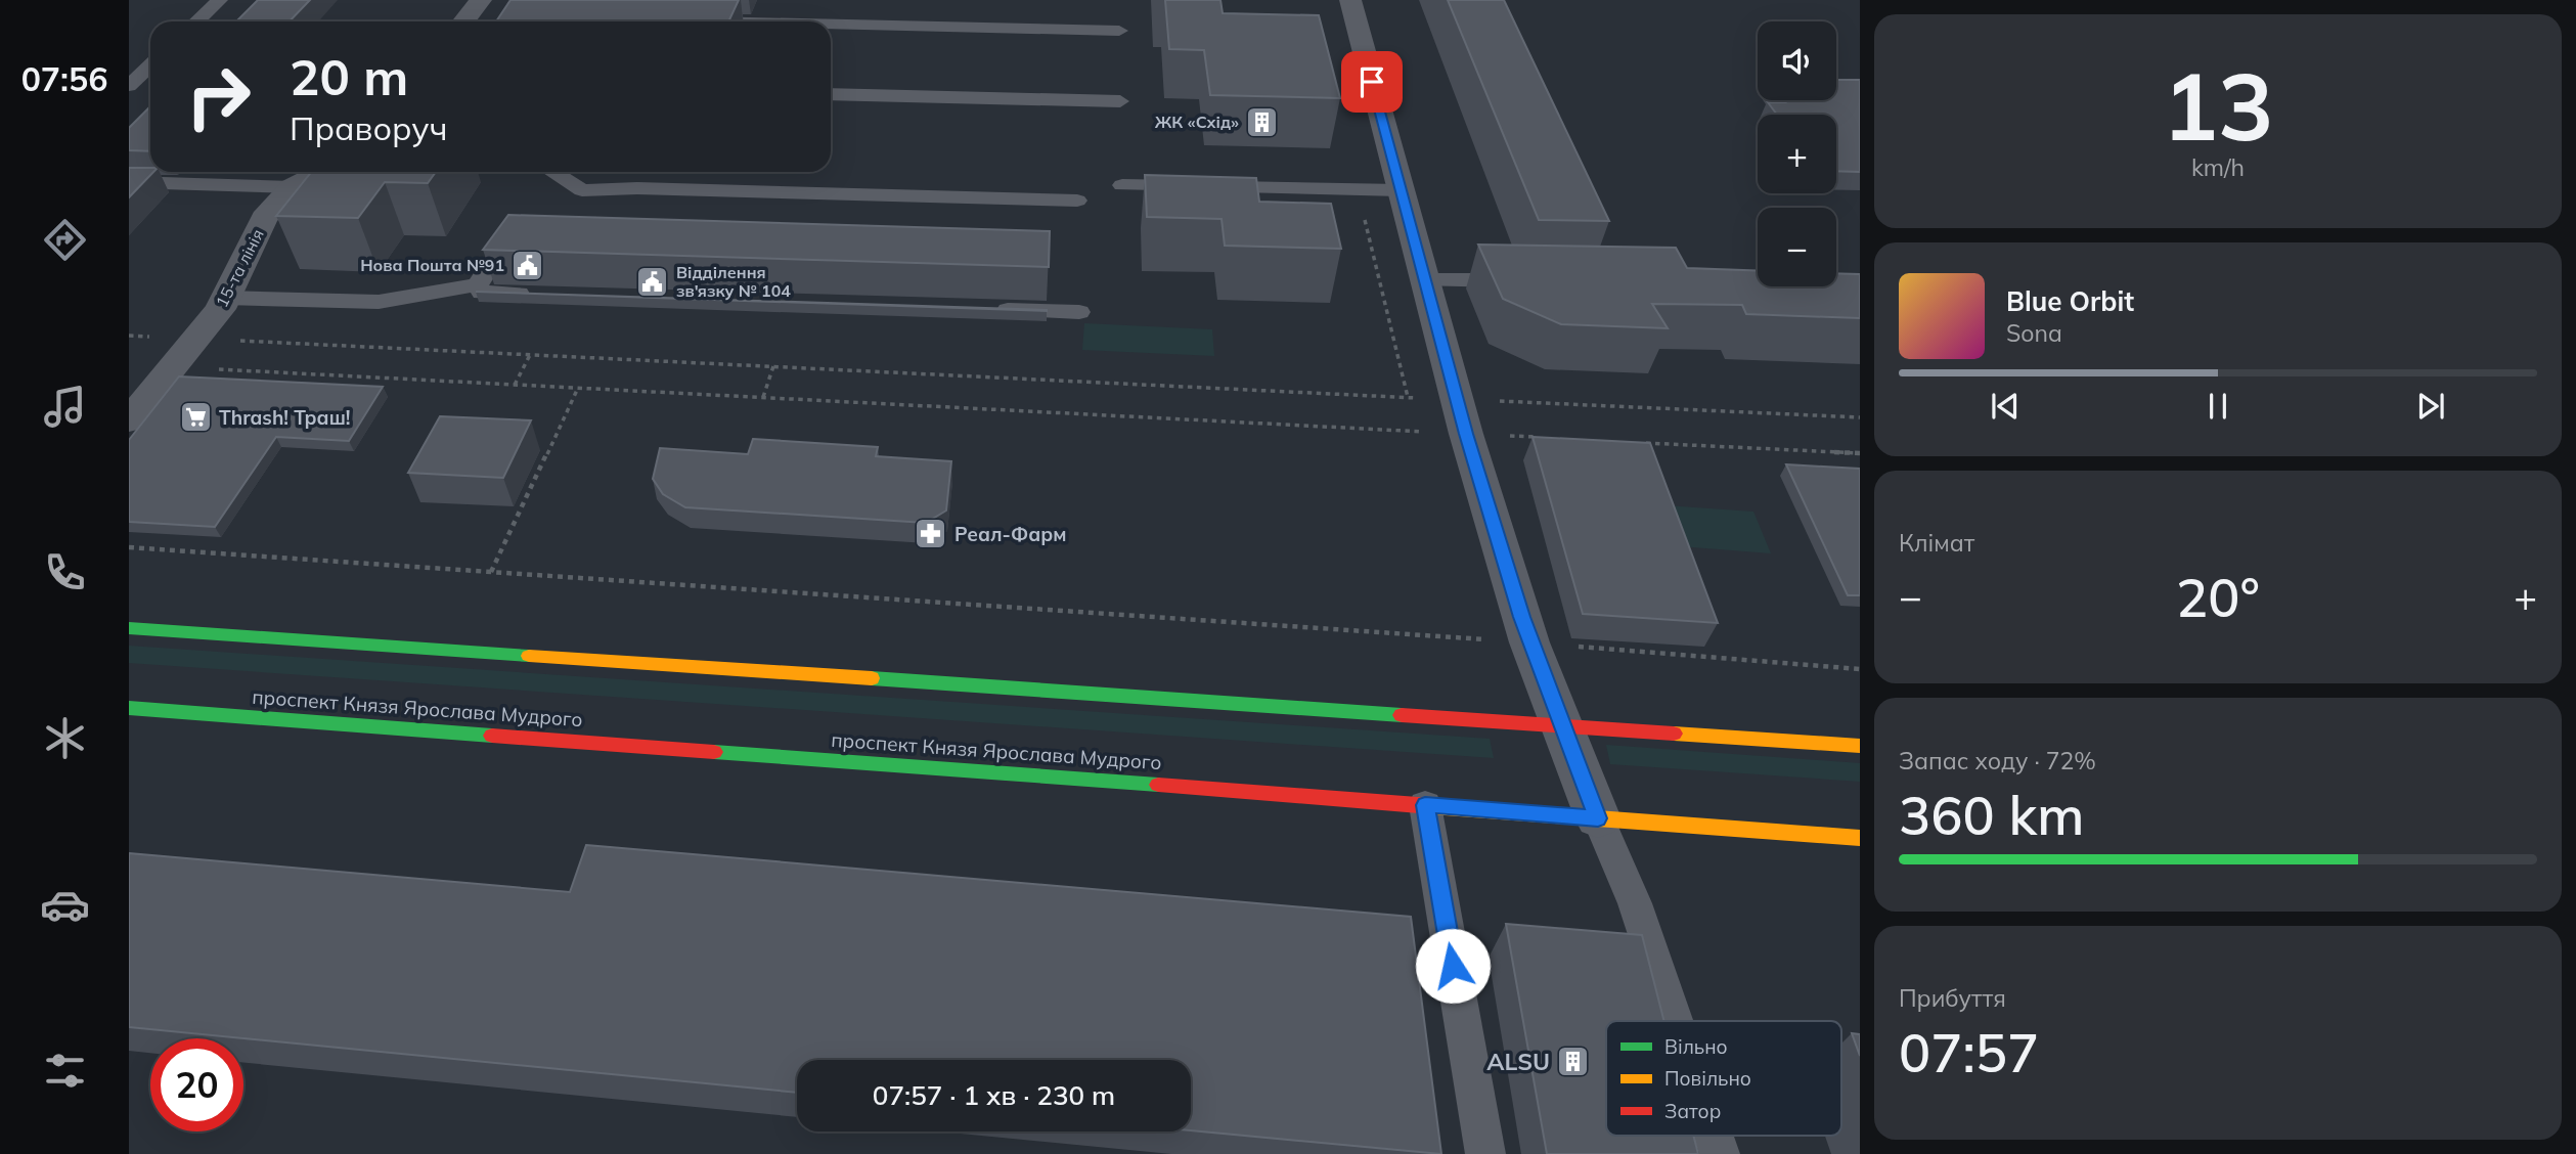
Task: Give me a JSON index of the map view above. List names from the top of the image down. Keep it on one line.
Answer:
{"streets":{"main road":["проспект Князя Ярослава Мудрого"],"street":["15-та лінія"]},"places":{"building":["ЖК «Схід»","ALSU"],"public building":["Нова Пошта №91","Відділення зв'язку № 104"],"supermarket":["Thrash! Траш!"],"pharmacy":["Реал-Фарм"]},"legend":["Вільно","Повільно","Затор"],"page":{"tabs":"07:56","tile":[["13","km/h"],"Клімат",["Запас ходу · 72%","360 km"],["Прибуття","07:57"]],"map_buttons":["+","−"],"turn":["20 m","Праворуч"],"song":["Blue Orbit","Sona"],"heat":["−","20°","+"],"limit":"20","trip":"07:57 · 1 хв · 230 m"}}
